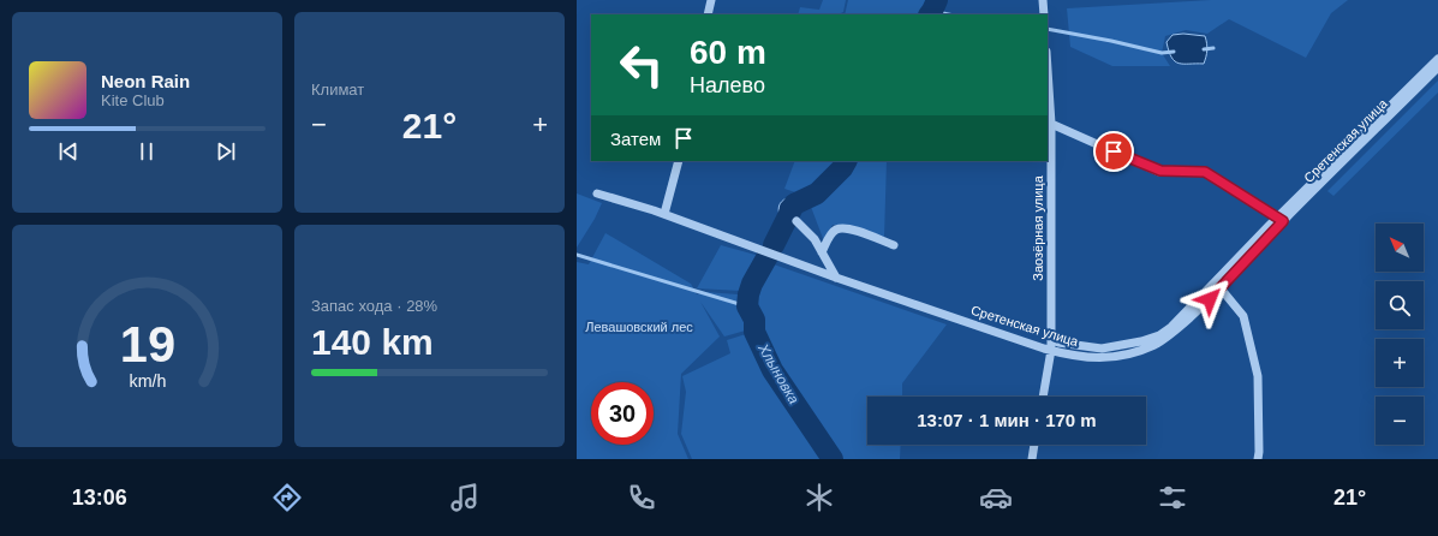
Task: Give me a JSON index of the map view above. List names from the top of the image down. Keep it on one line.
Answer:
{"streets":{"street":["Сретенская улица","Заозёрная улица"]},"crossings":[["Сретенская улица","Заозёрная улица"]],"water":["Хлыновка"],"parks":["Левашовский лес"],"north":"top left","page":{"tile":["Климат",["Запас хода · 28%","140 km"]],"turn":["60 m","Налево"],"song":["Neon Rain","Kite Club"],"heat":["−","21°","+"],"then":"Затем","map_buttons":["+","−"],"limit":"30","trip":"13:07 · 1 мин · 170 m","tabs":["13:06","21°"],"gauge":["19","km/h"]}}
